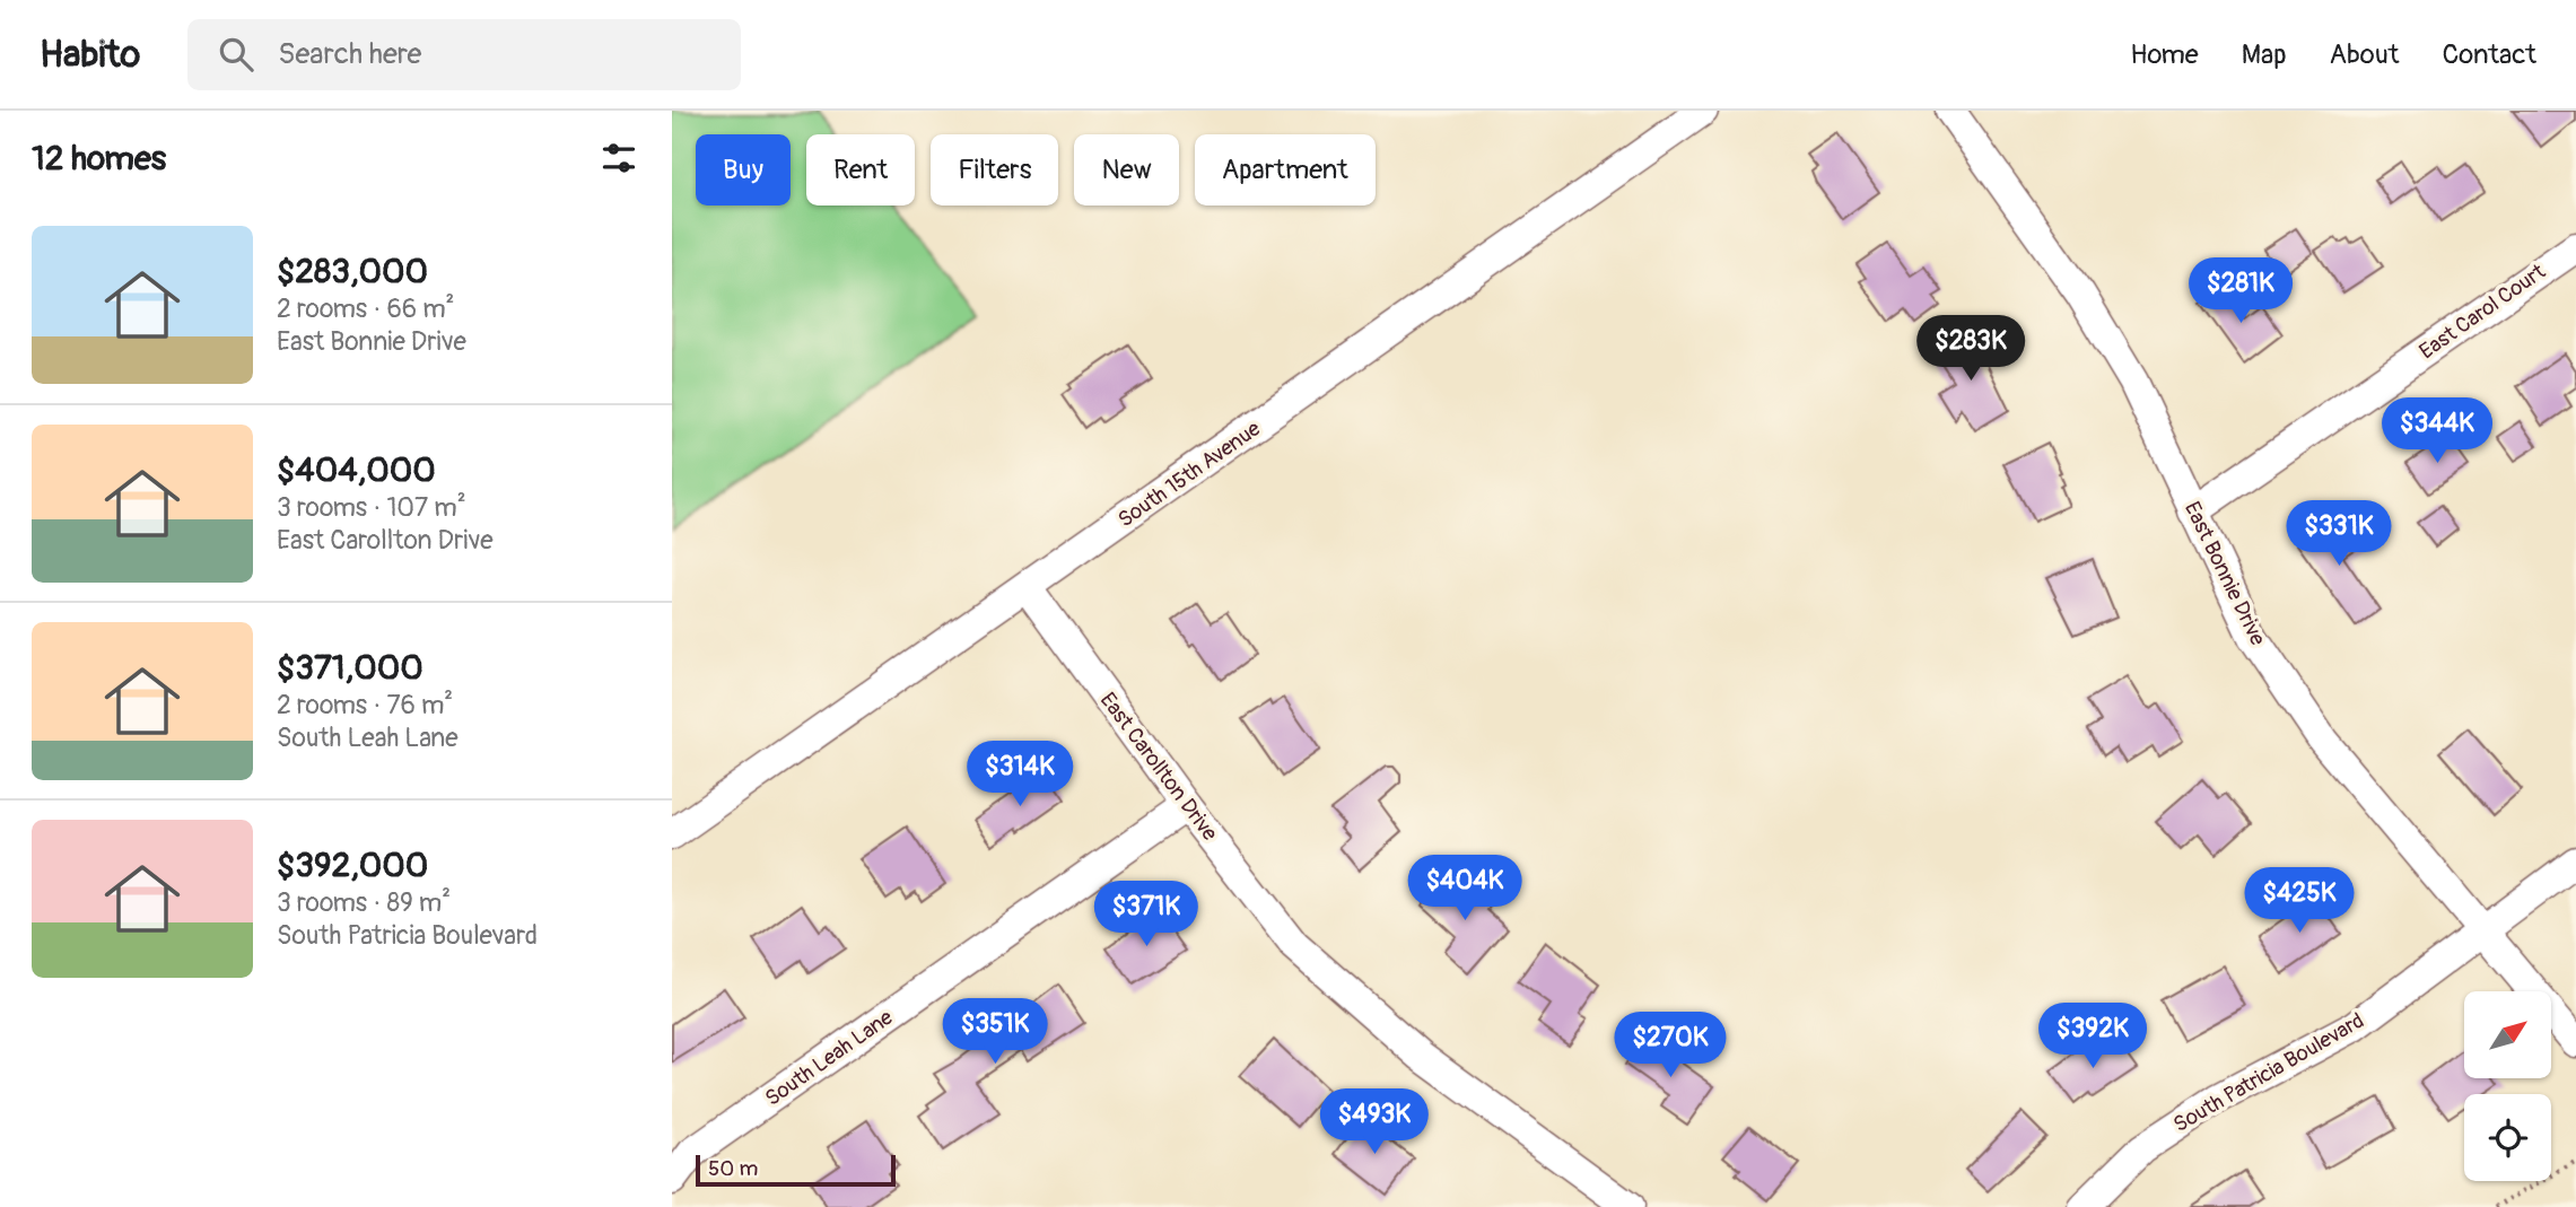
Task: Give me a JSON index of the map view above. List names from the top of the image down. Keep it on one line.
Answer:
{"streets":{"street":["East Carol Court","South 15th Avenue","East Bonnie Drive","East Carollton Drive","South Leah Lane","South Patricia Boulevard"]},"crossings":[["East Carol Court","East Bonnie Drive"],["South 15th Avenue","East Carollton Drive"],["East Bonnie Drive","South Patricia Boulevard"],["East Carollton Drive","South Leah Lane"]],"scale_bar":"50 m","north":"top right","page":{"header":"Habito","search":"Search here","nav":["Home","Map","About","Contact"],"heading":"12 homes","chip":["Buy","Rent","Filters","New","Apartment"],"list":[{"name":"$283,000","note":"2 rooms · 66 m² · East Bonnie Drive"},{"name":"$404,000","note":"3 rooms · 107 m² · East Carollton Drive"},{"name":"$371,000","note":"2 rooms · 76 m² · South Leah Lane"},{"name":"$392,000","note":"3 rooms · 89 m² · South Patricia Boulevard"}],"price":["$281K","$283K","$344K","$331K","$314K","$404K","$425K","$371K","$351K","$392K","$270K","$493K"],"scale":"50 m"}}
